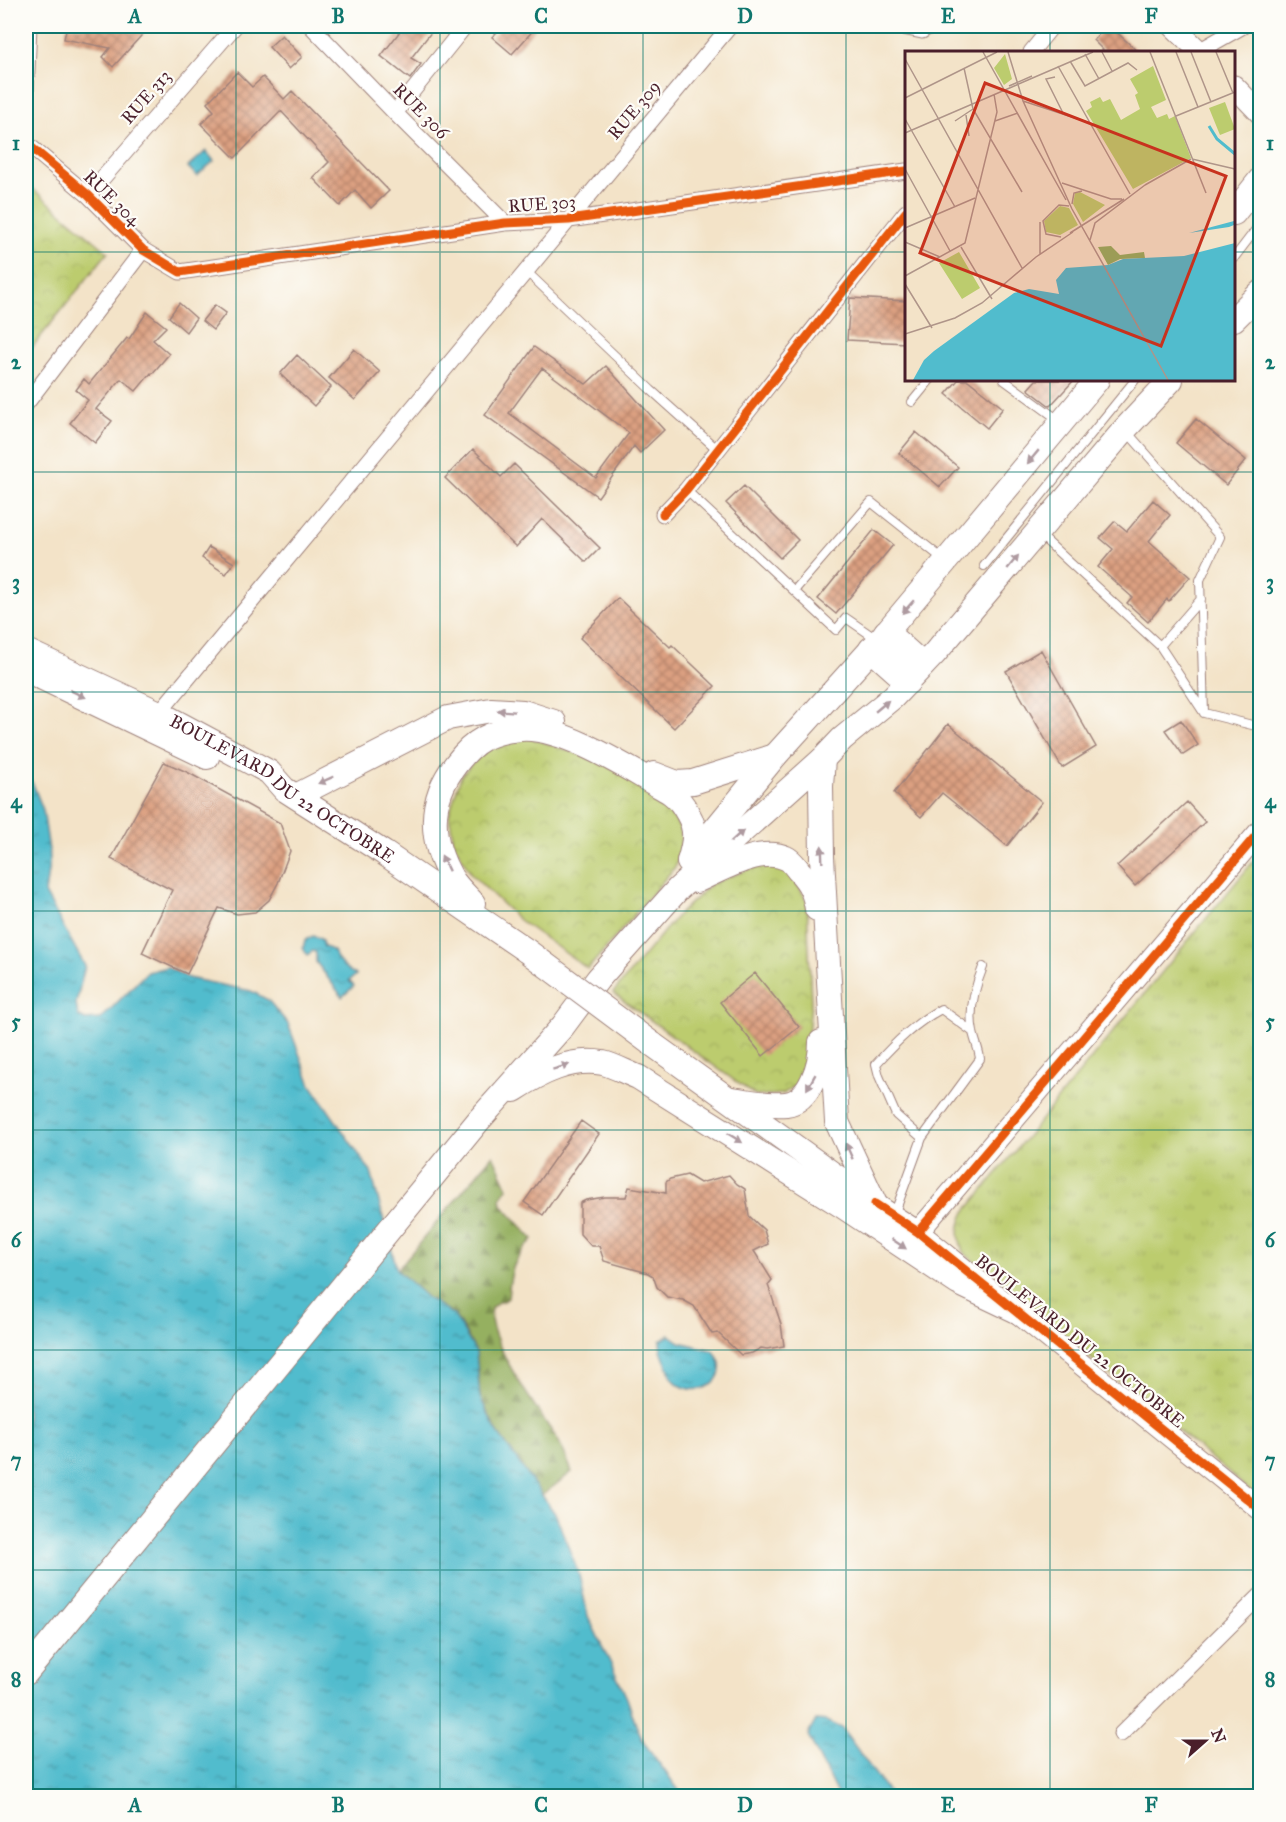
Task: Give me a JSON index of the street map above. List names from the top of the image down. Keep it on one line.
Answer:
{"streets":{"main road":["BOULEVARD DU 22 OCTOBRE"],"street":["RUE 313","RUE 309","RUE 306","RUE 304","RUE 303"]},"crossings":[["RUE 313","RUE 304"],["RUE 309","RUE 303"],["RUE 309","BOULEVARD DU 22 OCTOBRE"],["RUE 306","RUE 303"],["RUE 304","RUE 303"]],"north":"right","grid":{"columns":["A","B","C","D","E","F"],"rows":["1","2","3","4","5","6","7","8"]}}
